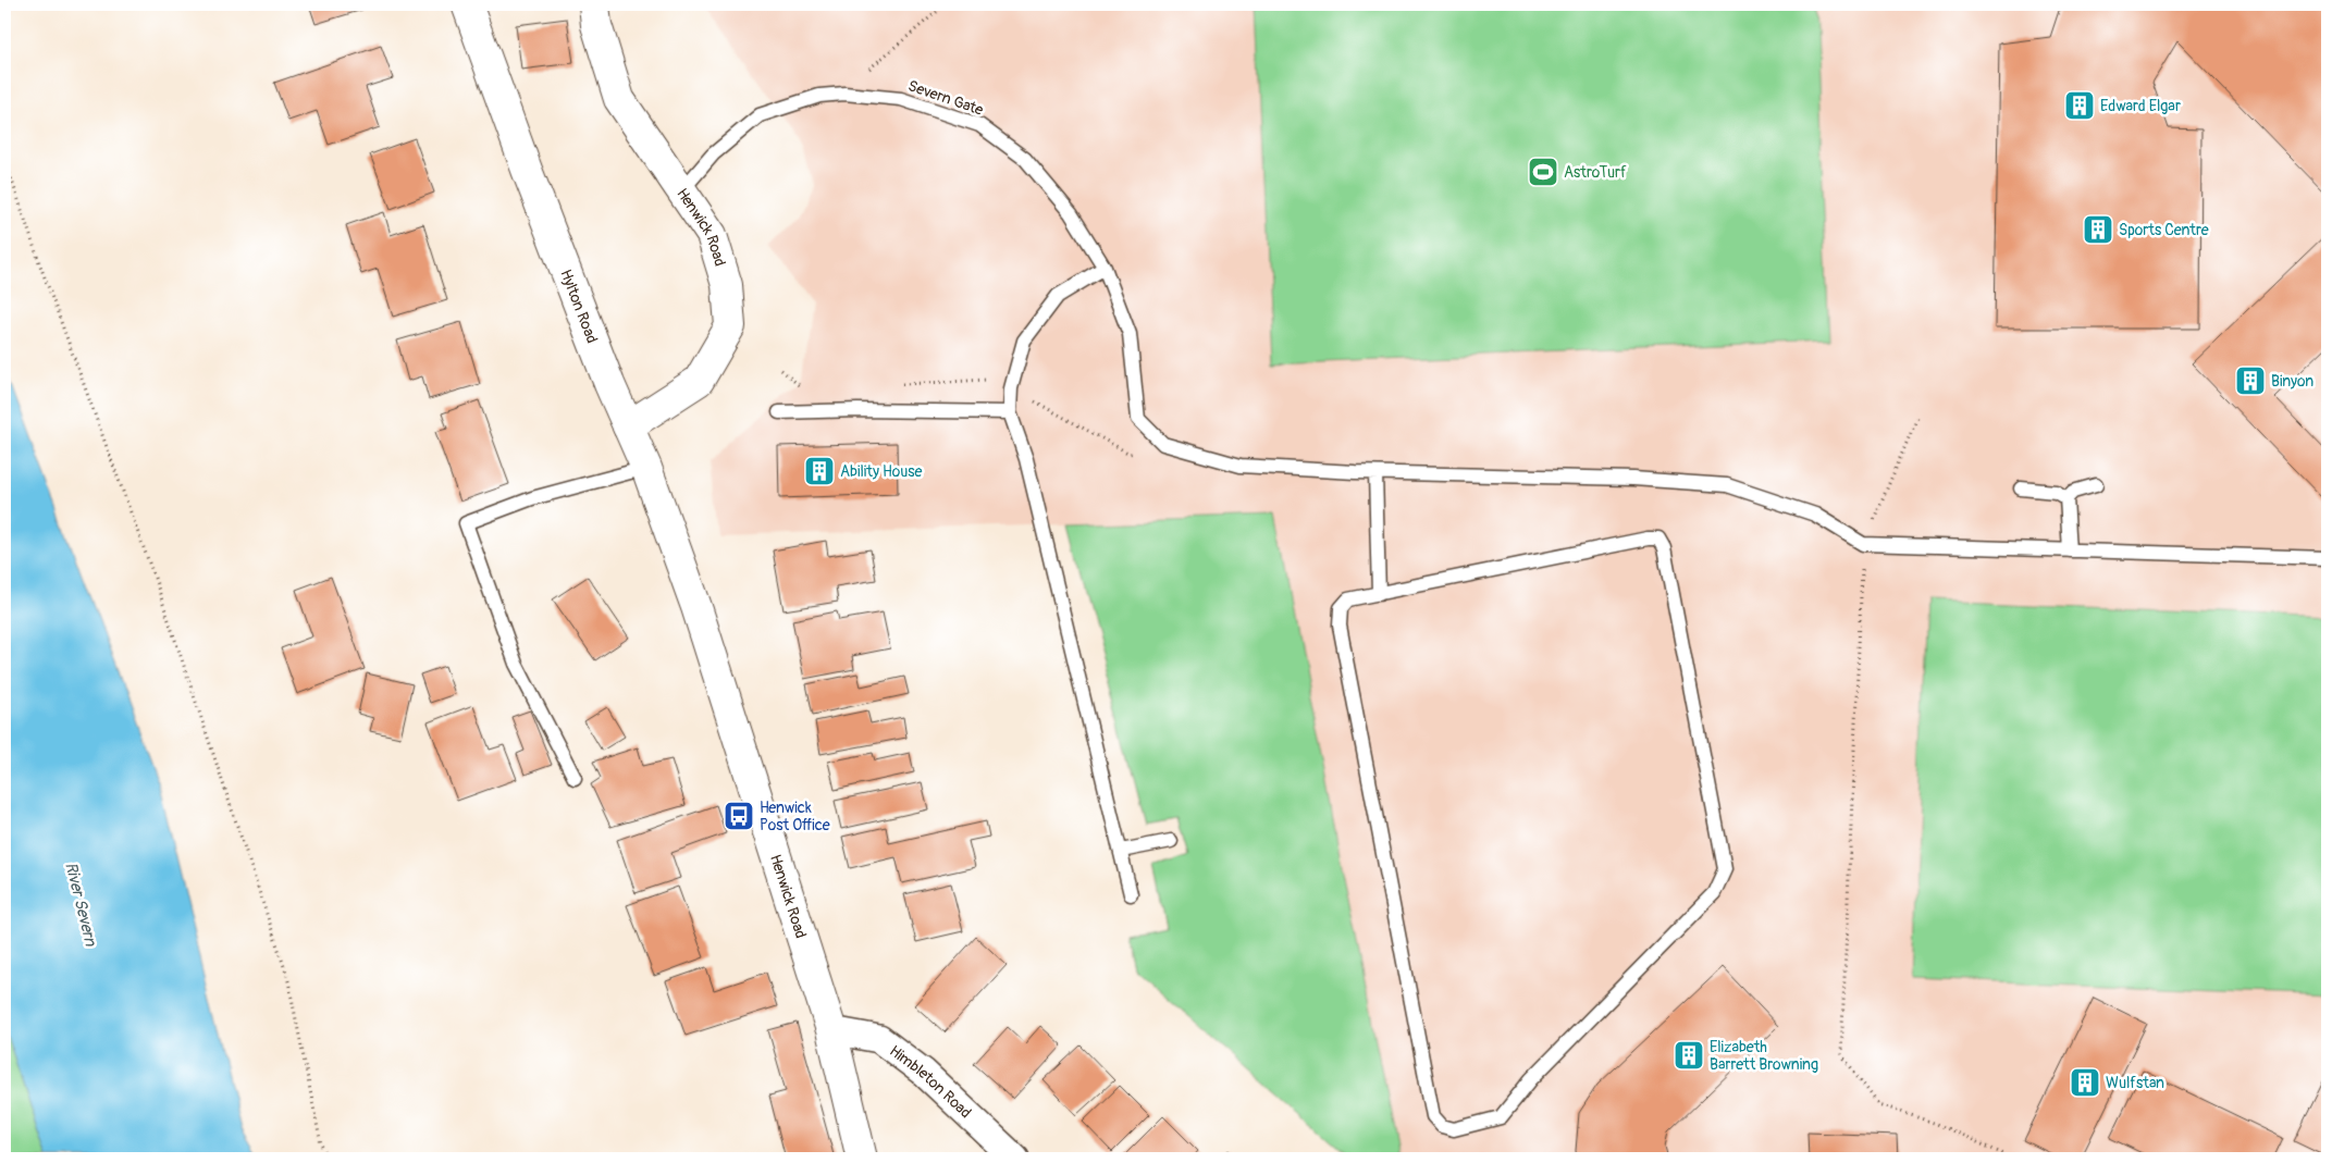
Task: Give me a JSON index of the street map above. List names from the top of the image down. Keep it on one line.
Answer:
{"streets":{"main road":["Henwick Road","Hylton Road"],"street":["Himbleton Road"],"lane":["Severn Gate"]},"crossings":[["Severn Gate","Henwick Road"],["Henwick Road","Hylton Road"],["Henwick Road","Himbleton Road"]],"water":["River Severn"],"places":{"building":["Edward Elgar","Sports Centre","Binyon","Ability House","Elizabeth Barrett Browning","Wulfstan"],"sports":["AstroTurf"],"bus stop":["Henwick Post Office"]}}
